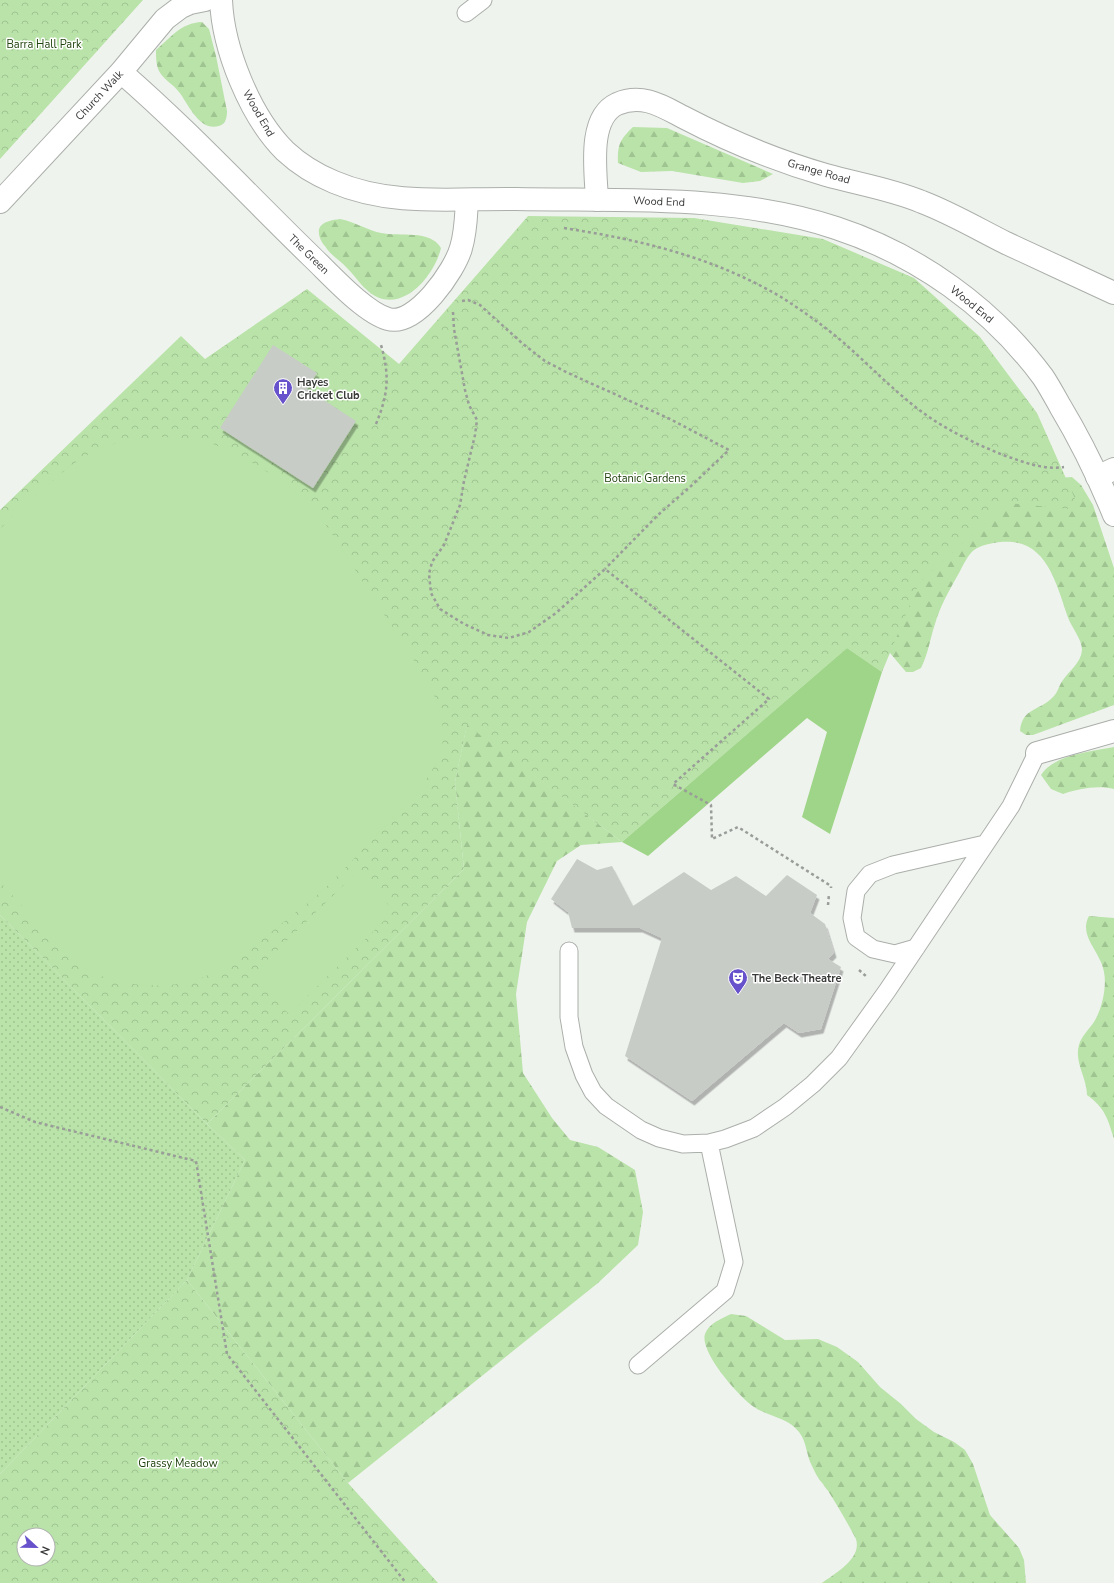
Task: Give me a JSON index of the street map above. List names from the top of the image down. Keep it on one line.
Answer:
{"streets":{"street":["Church Walk","Wood End","Grange Road","The Green"]},"crossings":[["Church Walk","The Green"],["Wood End","Grange Road"],["Wood End","The Green"]],"parks":["Barra Hall Park","Botanic Gardens","Grassy Meadow"],"places":{"building":["Hayes Cricket Club"],"theatre":["The Beck Theatre"]},"north":"right"}
